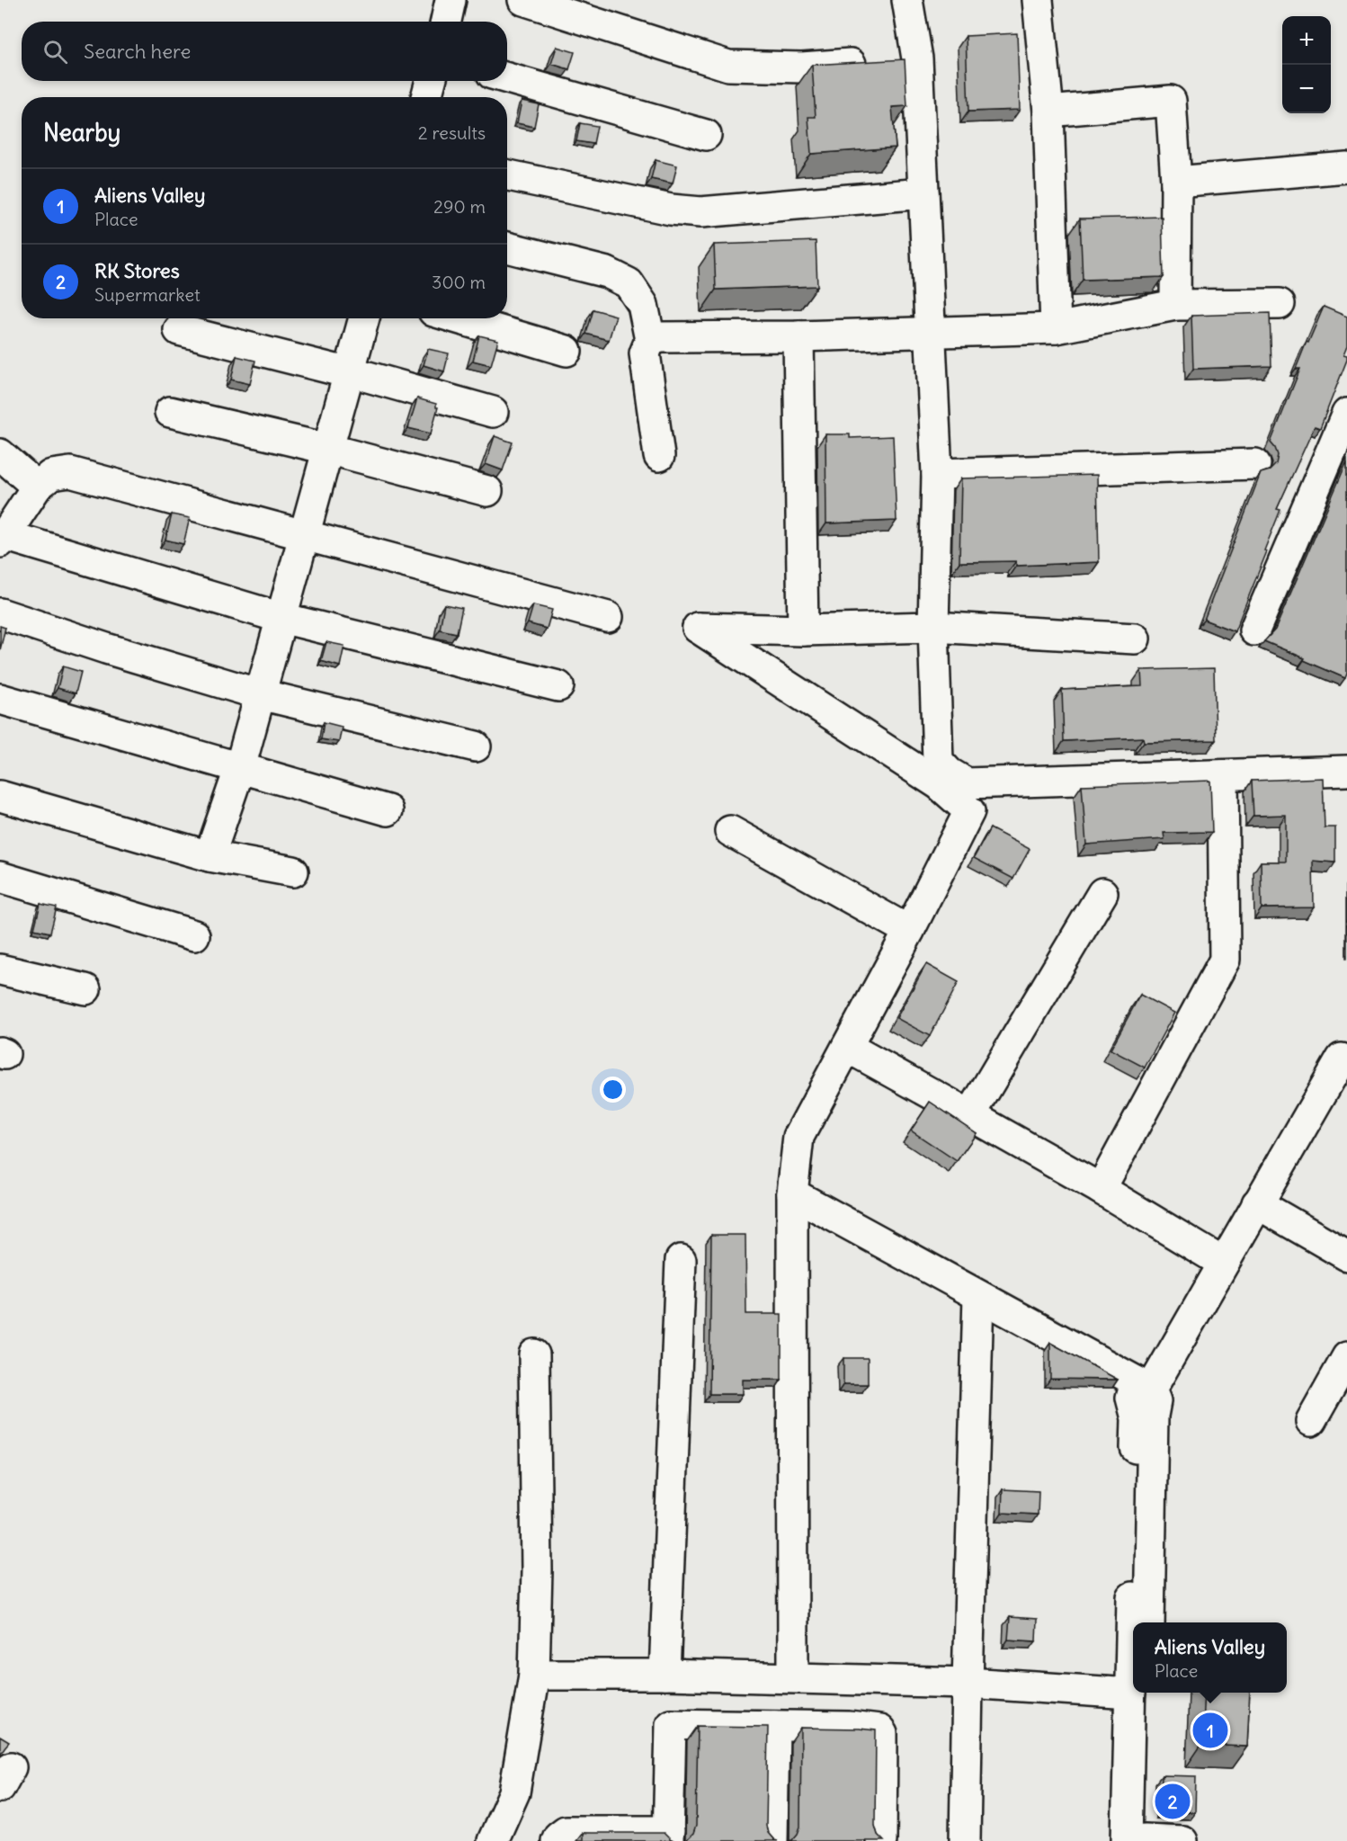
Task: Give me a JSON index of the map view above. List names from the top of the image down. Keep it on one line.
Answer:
{"page":{"map_buttons":["+","−"],"search":"Search here","heading":["Nearby","2 results"],"list":[{"mark":"1","name":"Aliens Valley","note":"Place","value":"290 m"},{"mark":"2","name":"RK Stores","note":"Supermarket","value":"300 m"}],"popup":["Aliens Valley","Place"],"pins":["1","2"]}}
